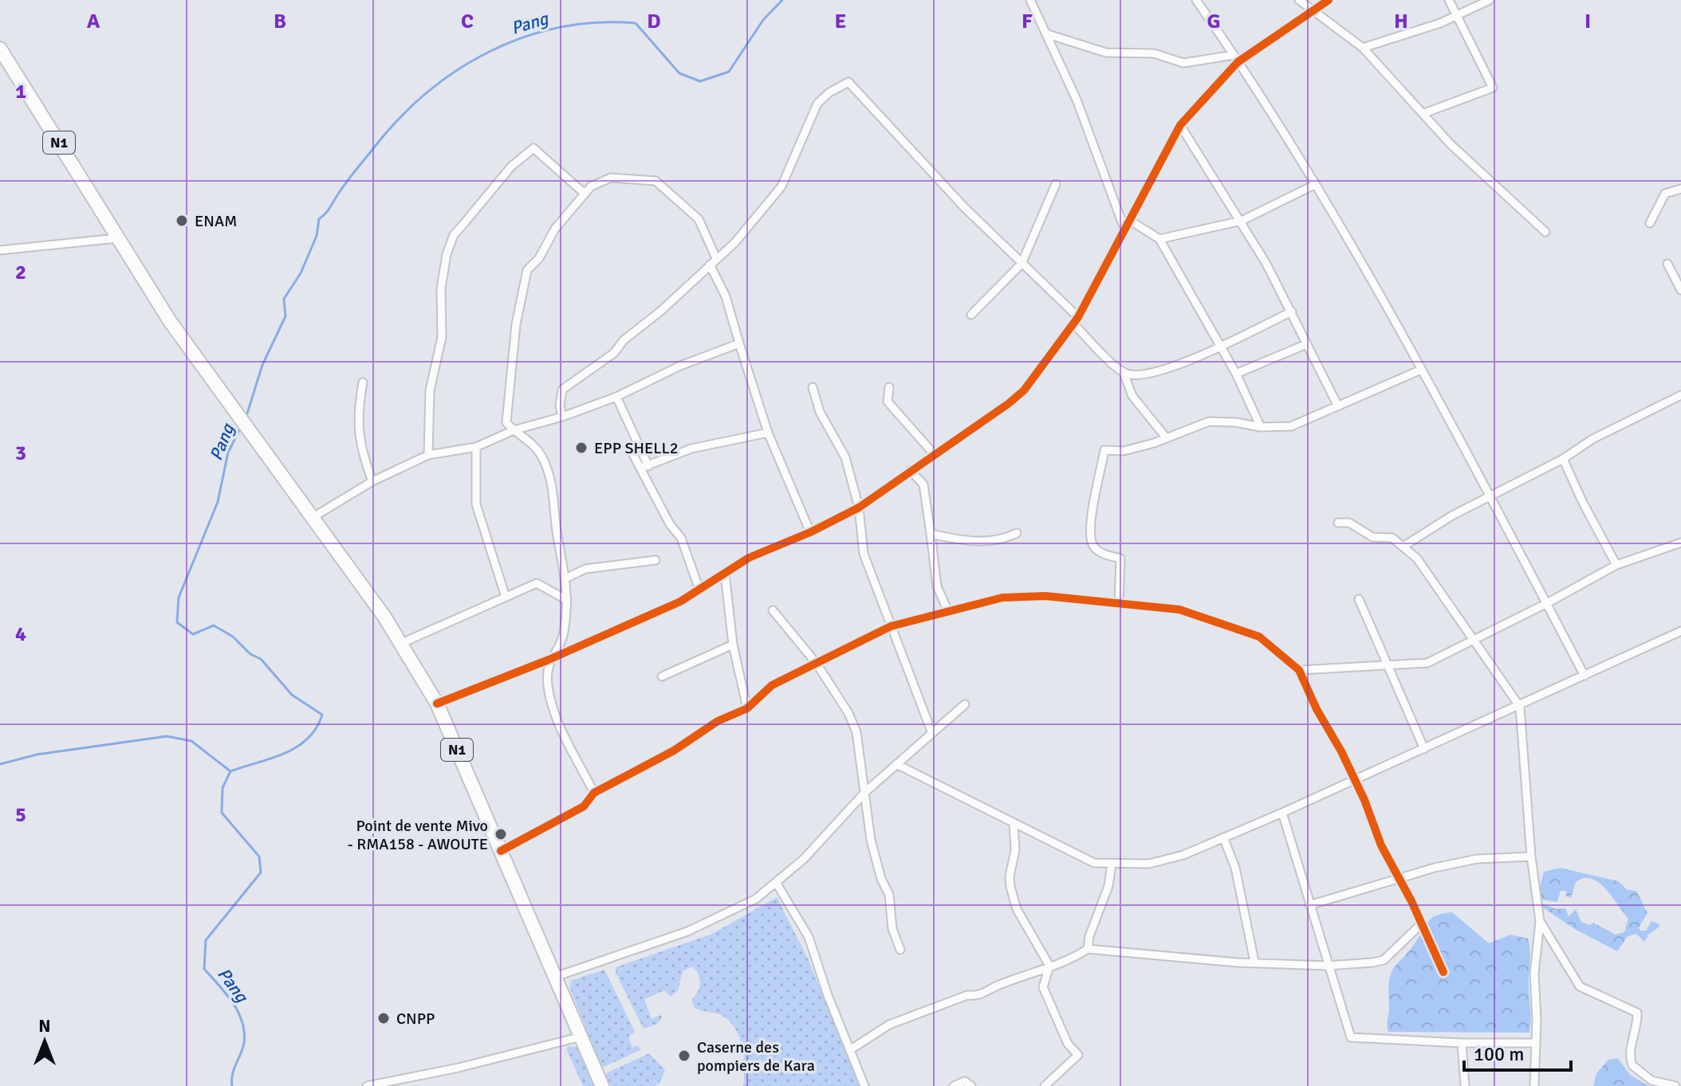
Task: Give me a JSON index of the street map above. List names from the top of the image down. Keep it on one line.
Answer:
{"streets":{"highway":["N1"]},"water":["Pang"],"places":["ENAM","EPP SHELL2","Point de vente Mivo - RMA158 - AWOUTE","CNPP","Caserne des pompiers de Kara"],"scale_bar":"100 m","north":"top","grid":{"columns":["A","B","C","D","E","F","G","H","I"],"rows":["1","2","3","4","5"]}}
